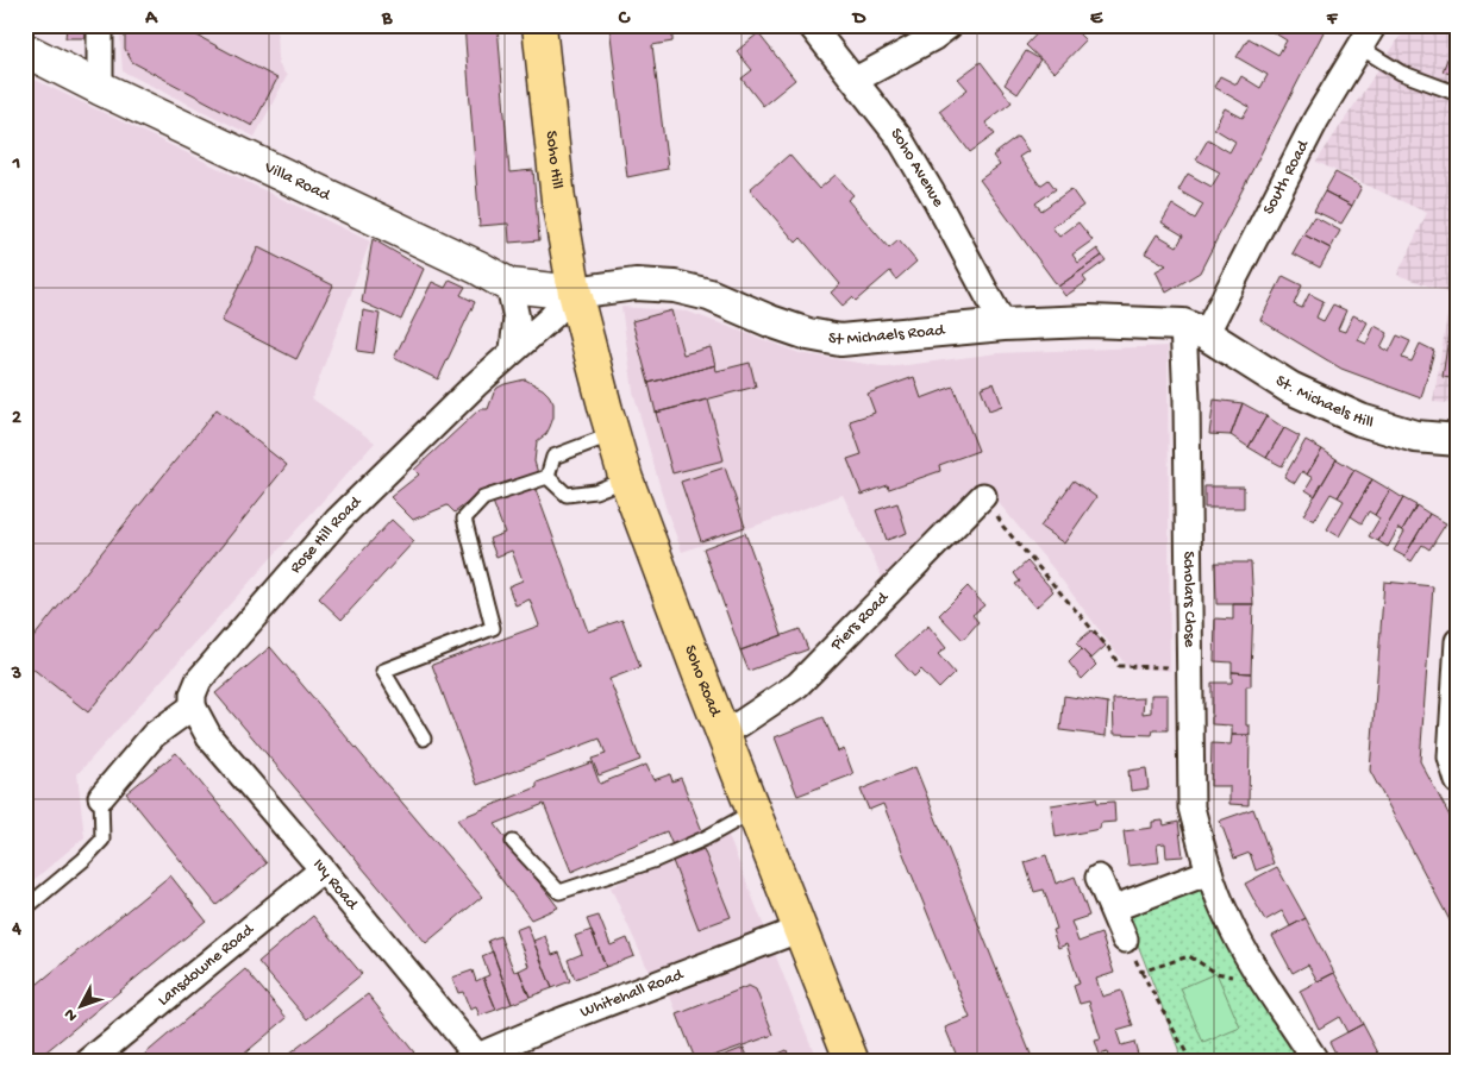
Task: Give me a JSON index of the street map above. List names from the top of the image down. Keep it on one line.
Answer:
{"streets":{"highway":["Soho Hill","Soho Road"],"main road":["Villa Road"],"street":["Soho Avenue","South Road","St Michaels Road","St. Michaels Hill","Rose Hill Road","Scholars Close","Piers Road","Ivy Road","Lansdowne Road","Whitehall Road"]},"crossings":[["Soho Hill","Villa Road"],["Soho Hill","St Michaels Road"],["Soho Hill","Rose Hill Road"],["Soho Hill","Soho Road"],["Soho Avenue","St Michaels Road"],["South Road","St Michaels Road"],["South Road","St. Michaels Hill"],["South Road","Scholars Close"],["Villa Road","St Michaels Road"],["Villa Road","Rose Hill Road"],["Villa Road","Soho Road"],["St Michaels Road","St. Michaels Hill"],["St Michaels Road","Rose Hill Road"],["St Michaels Road","Scholars Close"],["St Michaels Road","Soho Road"],["St. Michaels Hill","Scholars Close"],["Rose Hill Road","Soho Road"],["Rose Hill Road","Ivy Road"],["Piers Road","Soho Road"],["Soho Road","Whitehall Road"],["Ivy Road","Lansdowne Road"],["Ivy Road","Whitehall Road"]],"north":"bottom left","grid":{"columns":["A","B","C","D","E","F"],"rows":["1","2","3","4"]}}
